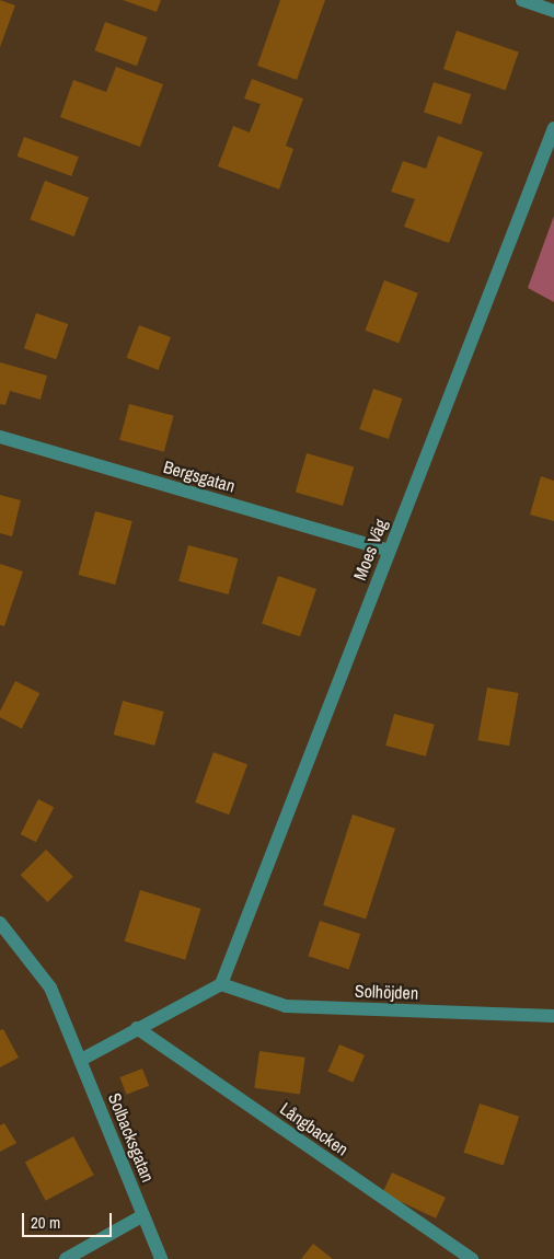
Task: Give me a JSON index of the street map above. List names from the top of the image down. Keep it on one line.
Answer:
{"streets":{"street":["Bergsgatan","Moes Väg","Solhöjden","Långbacken","Solbacksgatan"]},"crossings":[["Bergsgatan","Moes Väg"],["Moes Väg","Solhöjden"]],"scale_bar":"20 m"}
